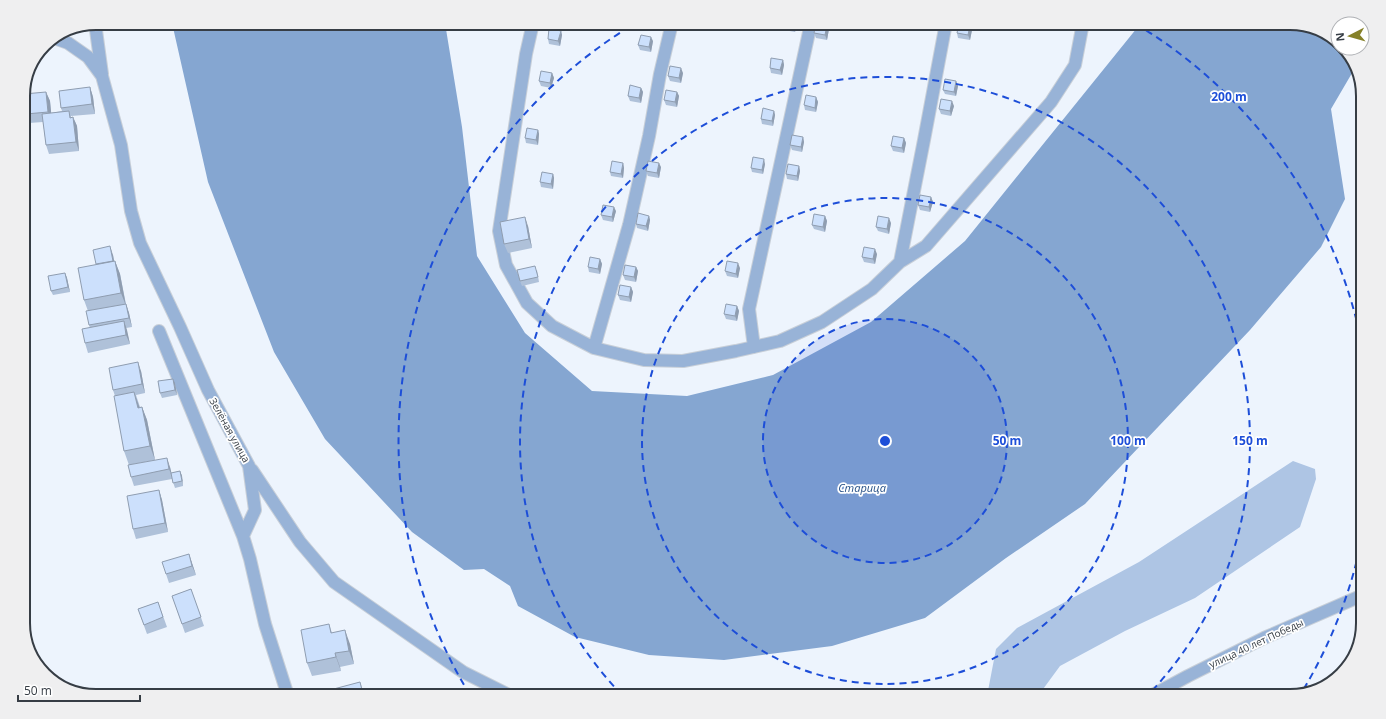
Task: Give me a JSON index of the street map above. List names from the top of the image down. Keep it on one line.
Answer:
{"streets":{"street":["Зелёная улица","улица 40 лет Победы"]},"water":["Старица"],"scale_bar":"50 m","north":"left","rings":["200 m","50 m","100 m","150 m"]}
